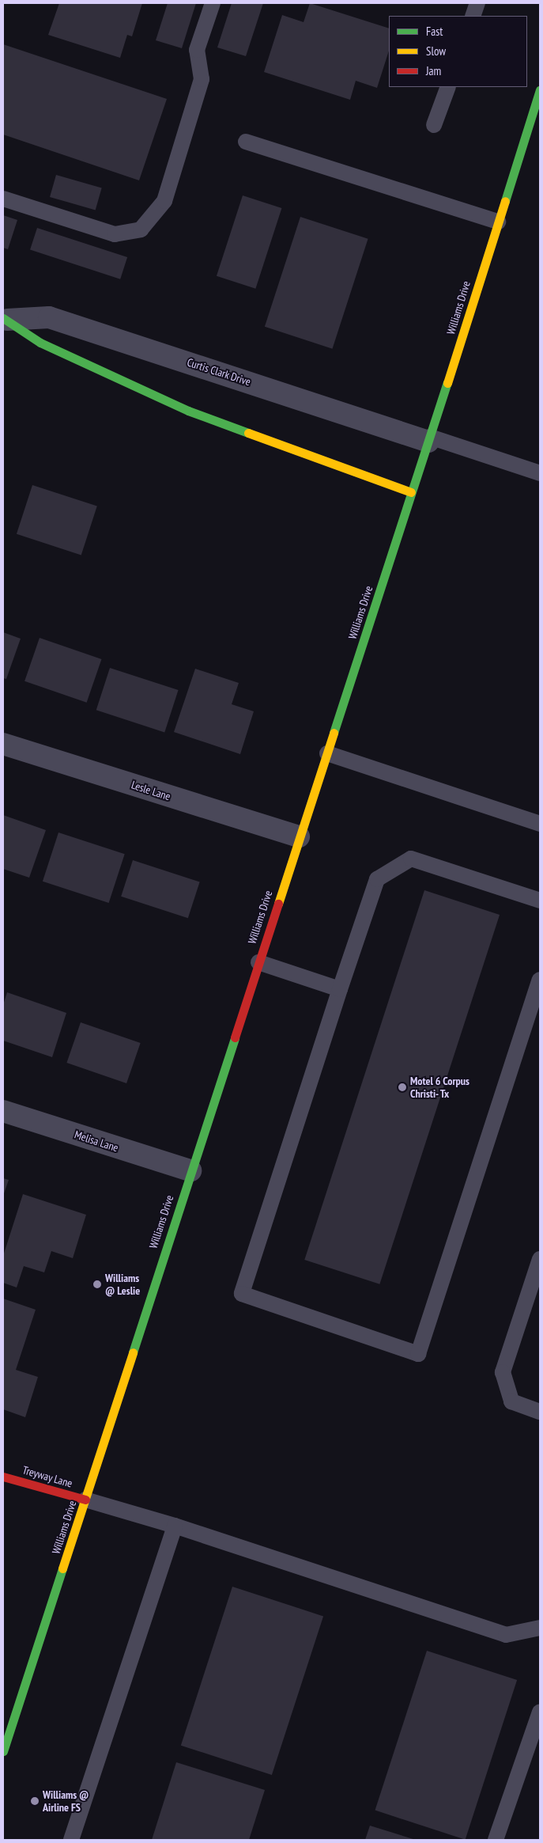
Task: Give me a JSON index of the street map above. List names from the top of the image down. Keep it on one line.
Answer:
{"streets":{"street":["Williams Drive","Curtis Clark Drive","Lesle Lane","Melisa Lane","Treyway Lane"]},"crossings":[["Williams Drive","Curtis Clark Drive"],["Williams Drive","Lesle Lane"],["Williams Drive","Melisa Lane"],["Williams Drive","Treyway Lane"]],"places":["Motel 6 Corpus Christi- Tx","Williams @ Leslie","Williams @ Airline FS"],"legend":["Fast","Slow","Jam"]}
